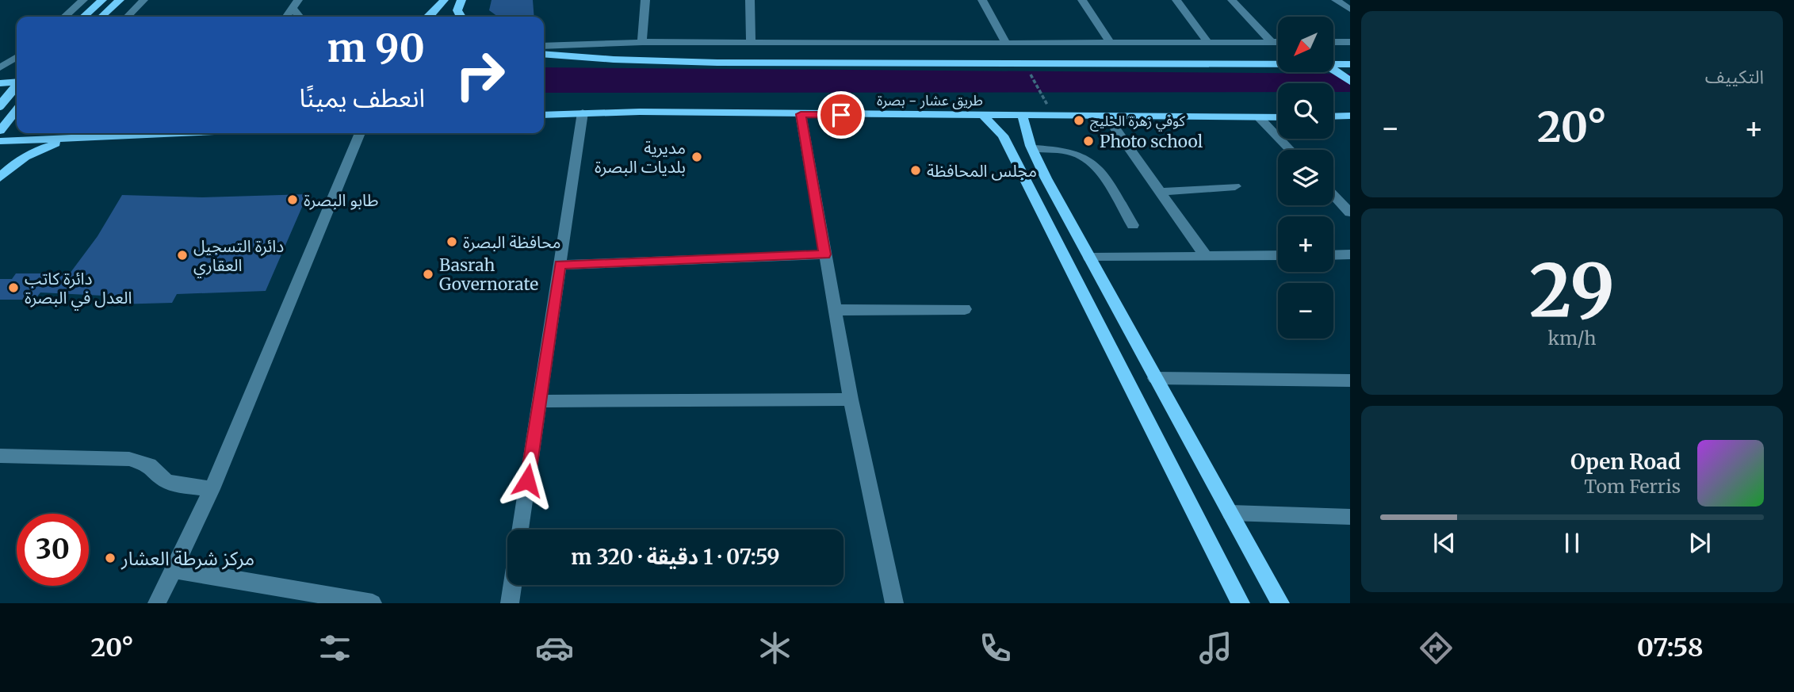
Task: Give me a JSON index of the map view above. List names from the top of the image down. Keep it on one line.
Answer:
{"streets":{"main road":["طريق عشار - بصرة"]},"places":["كوفي زهرة الخليج","Photo school","مديرية بلديات البصرة","مجلس المحافظة","طابو البصرة","محافظة البصرة","دائرة التسجيل العقاري","Basrah Governorate","دائرة كاتب العدل في البصرة","مركز شرطة العشار"],"north":"bottom left","page":{"tile":["التكييف",["29","km/h"]],"map_buttons":["+","−"],"turn":["90 m","انعطف يمينًا"],"heat":["−","20°","+"],"song":["Open Road","Tom Ferris"],"limit":"30","trip":"07:59 · 1 دقيقة · 320 m","tabs":["07:58","20°"]}}
